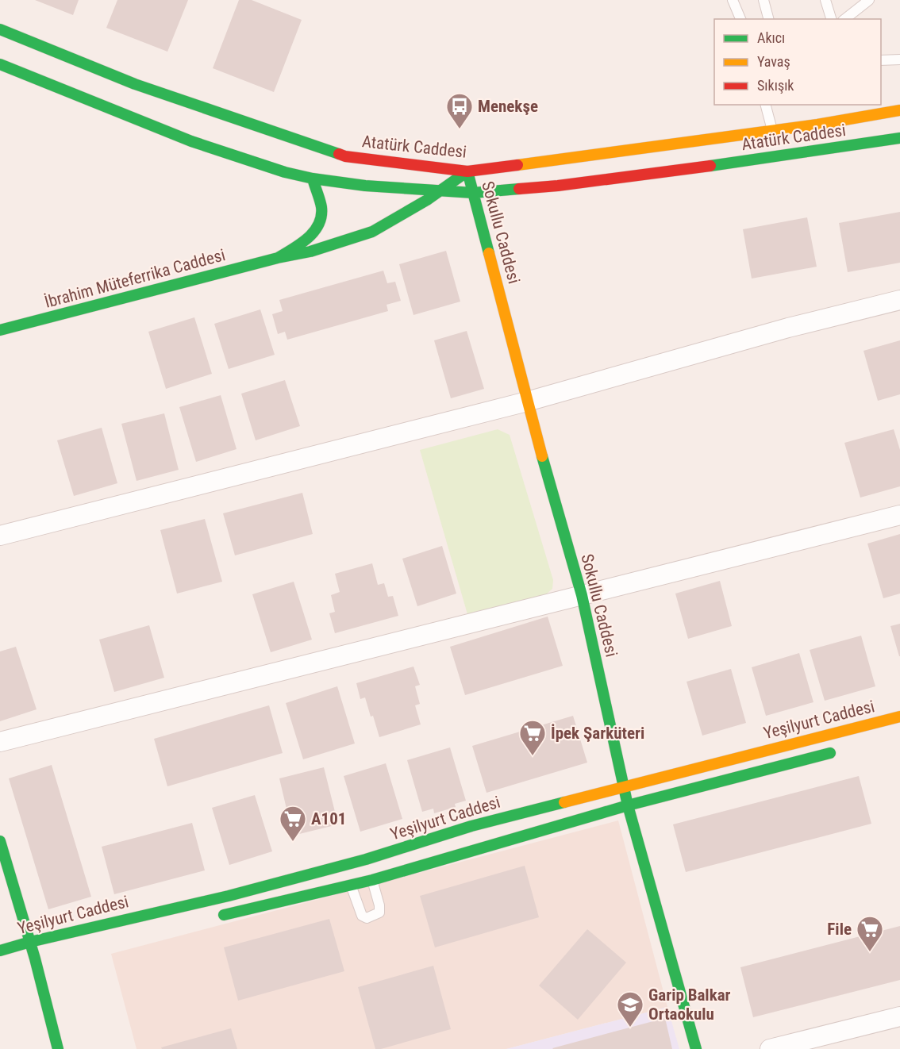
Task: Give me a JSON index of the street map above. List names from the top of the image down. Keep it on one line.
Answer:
{"streets":{"main road":["Atatürk Caddesi","Sokullu Caddesi","İbrahim Müteferrika Caddesi","Yeşilyurt Caddesi"]},"crossings":[["Atatürk Caddesi","Sokullu Caddesi"],["Atatürk Caddesi","İbrahim Müteferrika Caddesi"],["Sokullu Caddesi","İbrahim Müteferrika Caddesi"],["Sokullu Caddesi","Yeşilyurt Caddesi"]],"places":{"bus stop":["Menekşe"],"supermarket":["İpek Şarküteri","A101","File"],"school or university":["Garip Balkar Ortaokulu"]},"legend":["Akıcı","Yavaş","Sıkışık"]}
